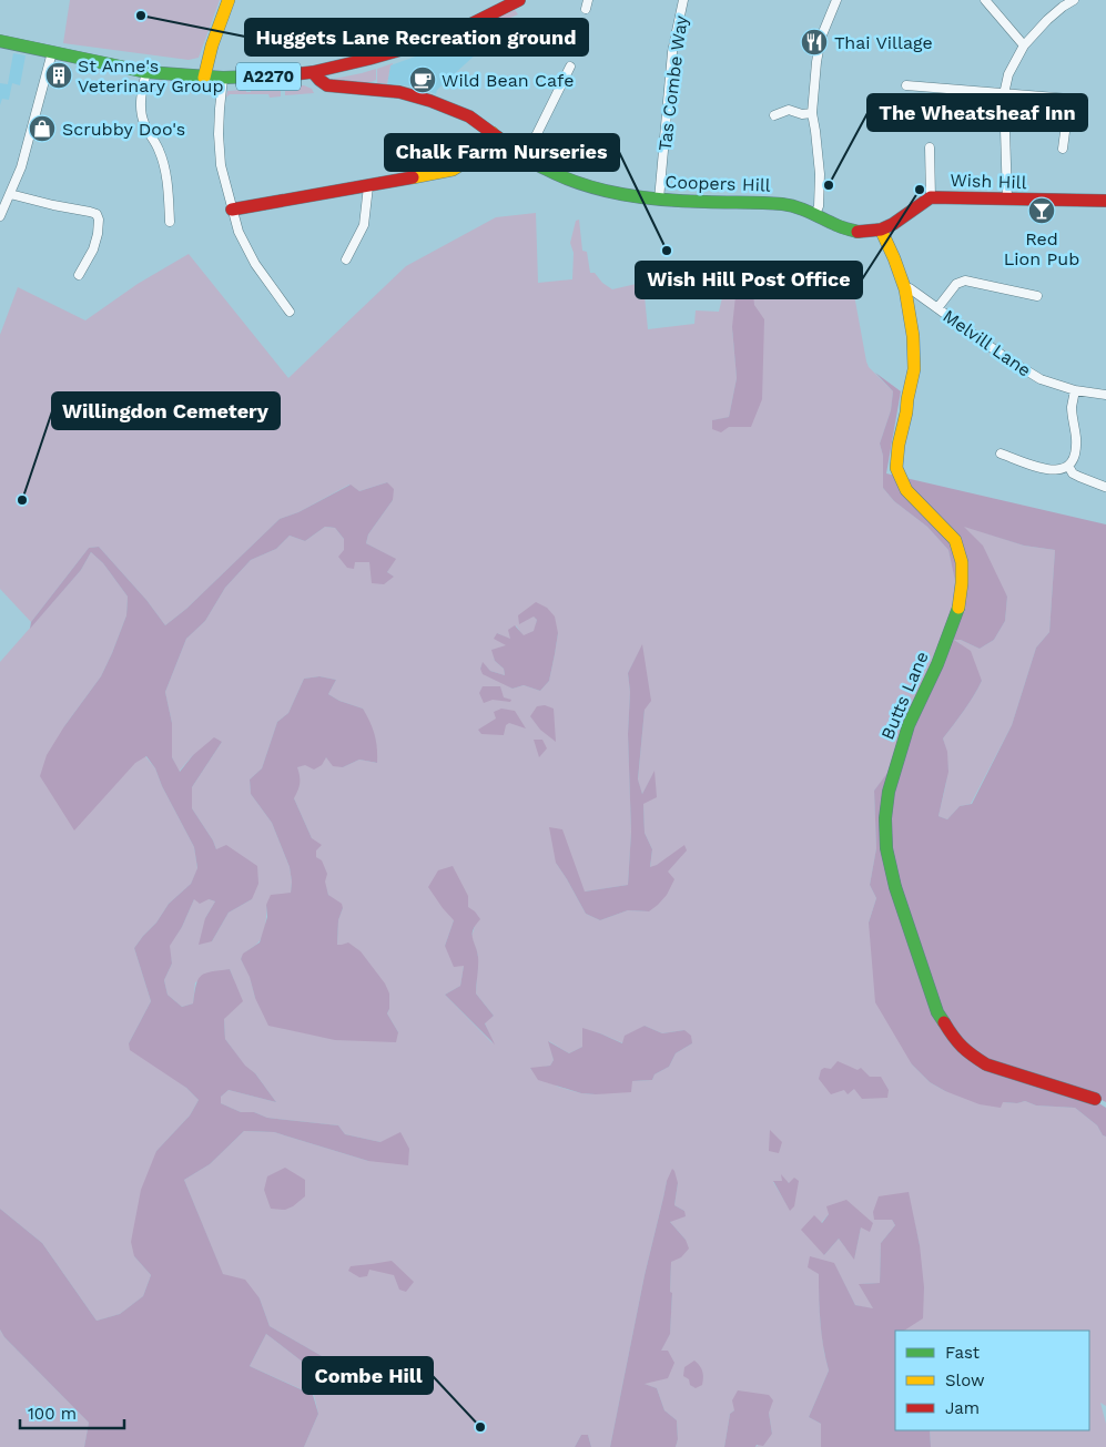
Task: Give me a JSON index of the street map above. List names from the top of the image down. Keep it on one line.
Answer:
{"streets":{"street":["A2270","Tas Combe Way","Wish Hill","Coopers Hill","Melvill Lane","Butts Lane"]},"crossings":[["A2270","Coopers Hill"],["Tas Combe Way","Coopers Hill"],["Wish Hill","Coopers Hill"],["Wish Hill","Butts Lane"],["Coopers Hill","Butts Lane"],["Melvill Lane","Butts Lane"]],"places":{"other":["Huggets Lane Recreation ground","The Wheatsheaf Inn","Wish Hill Post Office","Chalk Farm Nurseries","Willingdon Cemetery","Combe Hill"],"restaurant":["Thai Village"],"building":["St Anne's Veterinary Group"],"cafe":["Wild Bean Cafe"],"shop":["Scrubby Doo's"],"bar":["Red Lion Pub"]},"legend":["Fast","Slow","Jam"],"scale_bar":"100 m"}
